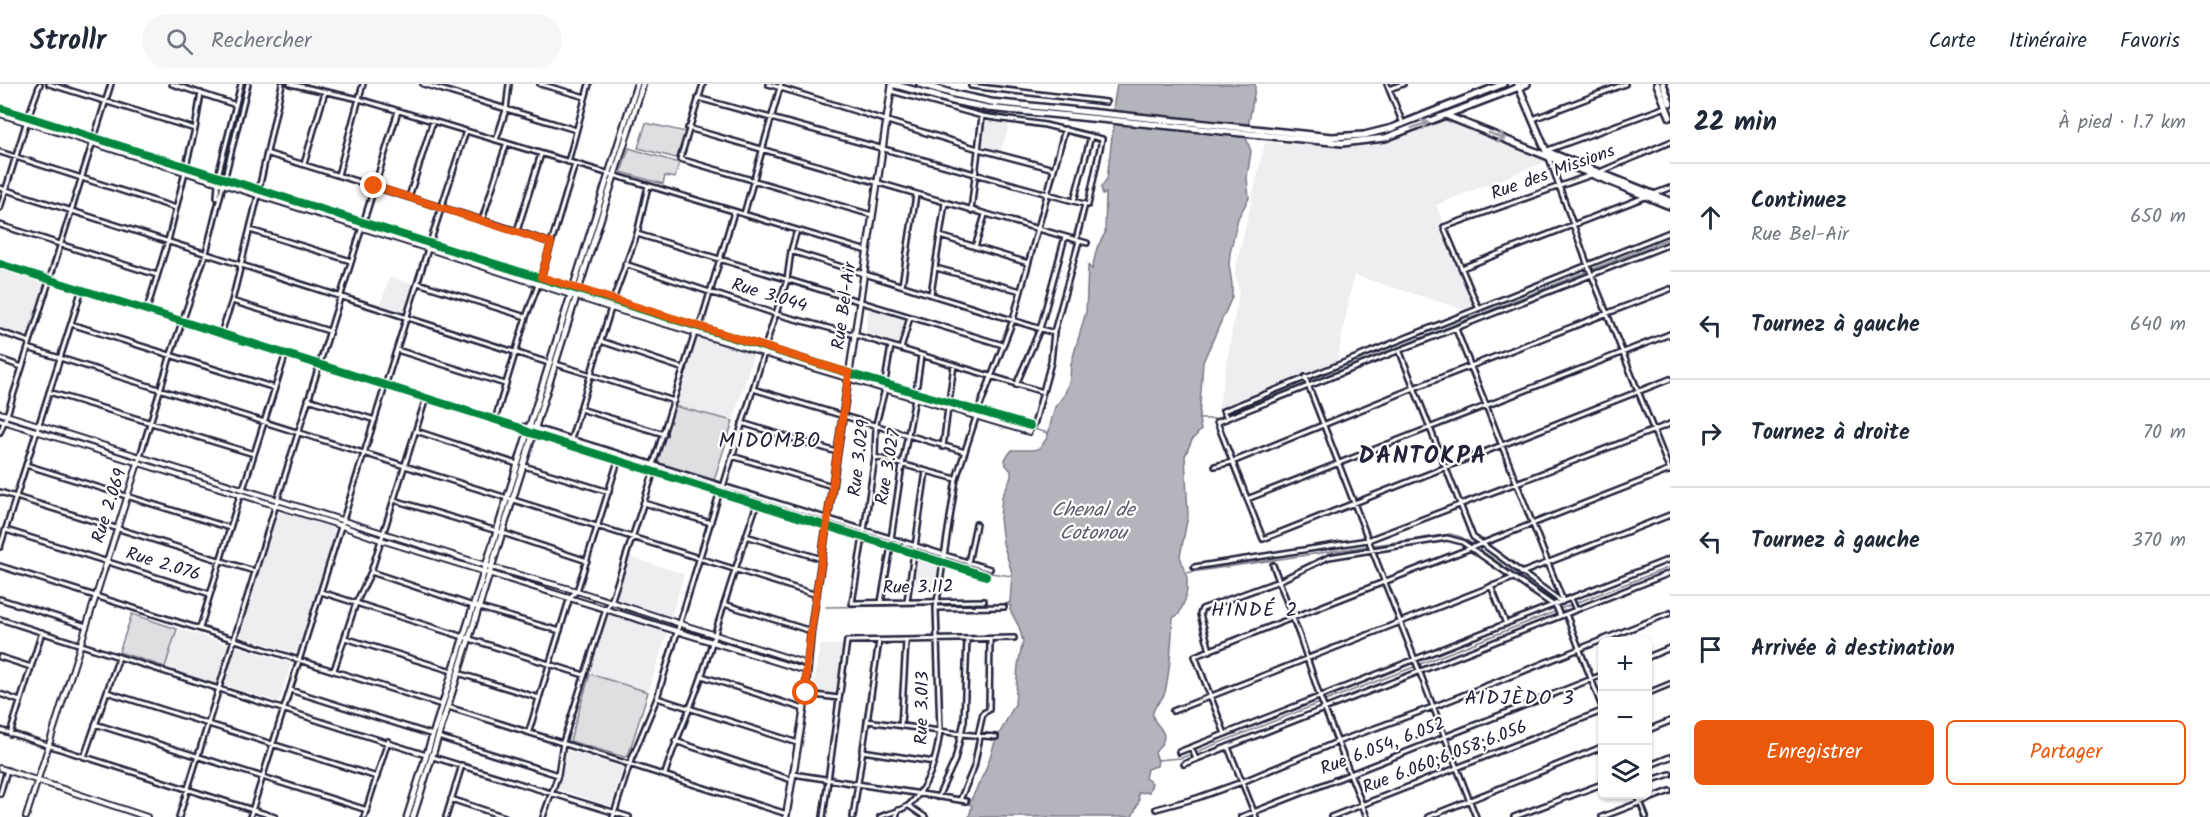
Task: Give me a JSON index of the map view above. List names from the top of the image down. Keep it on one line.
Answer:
{"streets":{"main road":["Rue Bel-Air"],"street":["Rue des Missions","Rue 3.044","Rue 3.029","Rue 3.027","Rue 2.069","Rue 2.076","Rue 3.112","Rue 3.013","Rue 6.054, 6.052","Rue 6.060;6.058;6.056"]},"crossings":[["Rue 3.044","Rue Bel-Air"],["Rue 3.044","Rue 3.013"],["Rue 2.069","Rue 2.076"],["Rue 3.112","Rue 3.013"]],"districts":["MIDOMBO","DANTOKPA","HINDÉ 2","AIDJÈDO 3"],"water":["Chenal de Cotonou"],"page":{"header":"Strollr","search":"Rechercher","nav":["Carte","Itinéraire","Favoris"],"heading":["22 min","À pied · 1.7 km"],"list":[["Continuez","Rue Bel-Air","650 m"],["Tournez à gauche","640 m"],["Tournez à droite","70 m"],["Tournez à gauche","370 m"],"Arrivée à destination"],"map_buttons":["+","−"],"buttons":["Enregistrer","Partager"]}}
